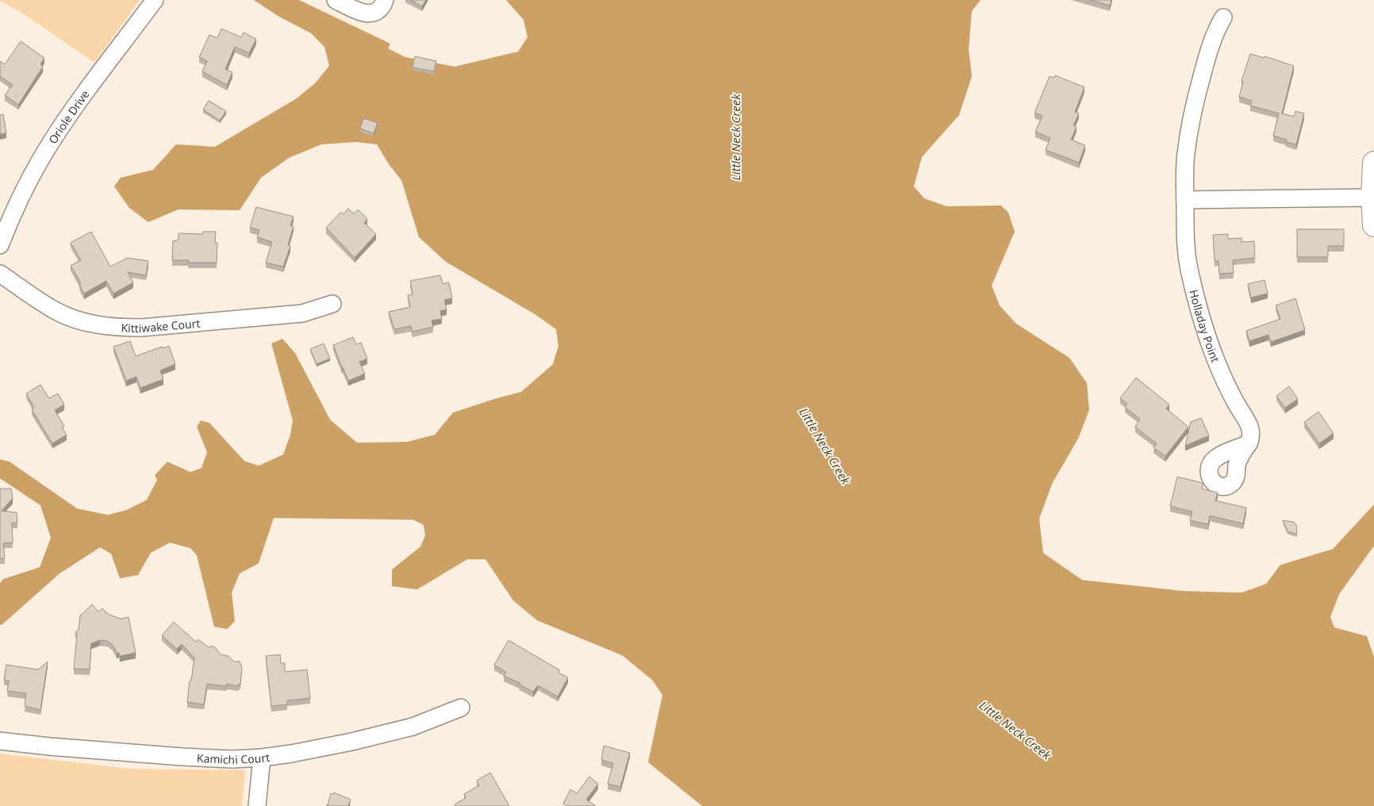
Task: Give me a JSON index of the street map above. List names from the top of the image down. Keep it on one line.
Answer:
{"streets":{"street":["Oriole Drive","Kittiwake Court","Holladay Point","Kamichi Court"]},"water":["Little Neck Creek"]}
